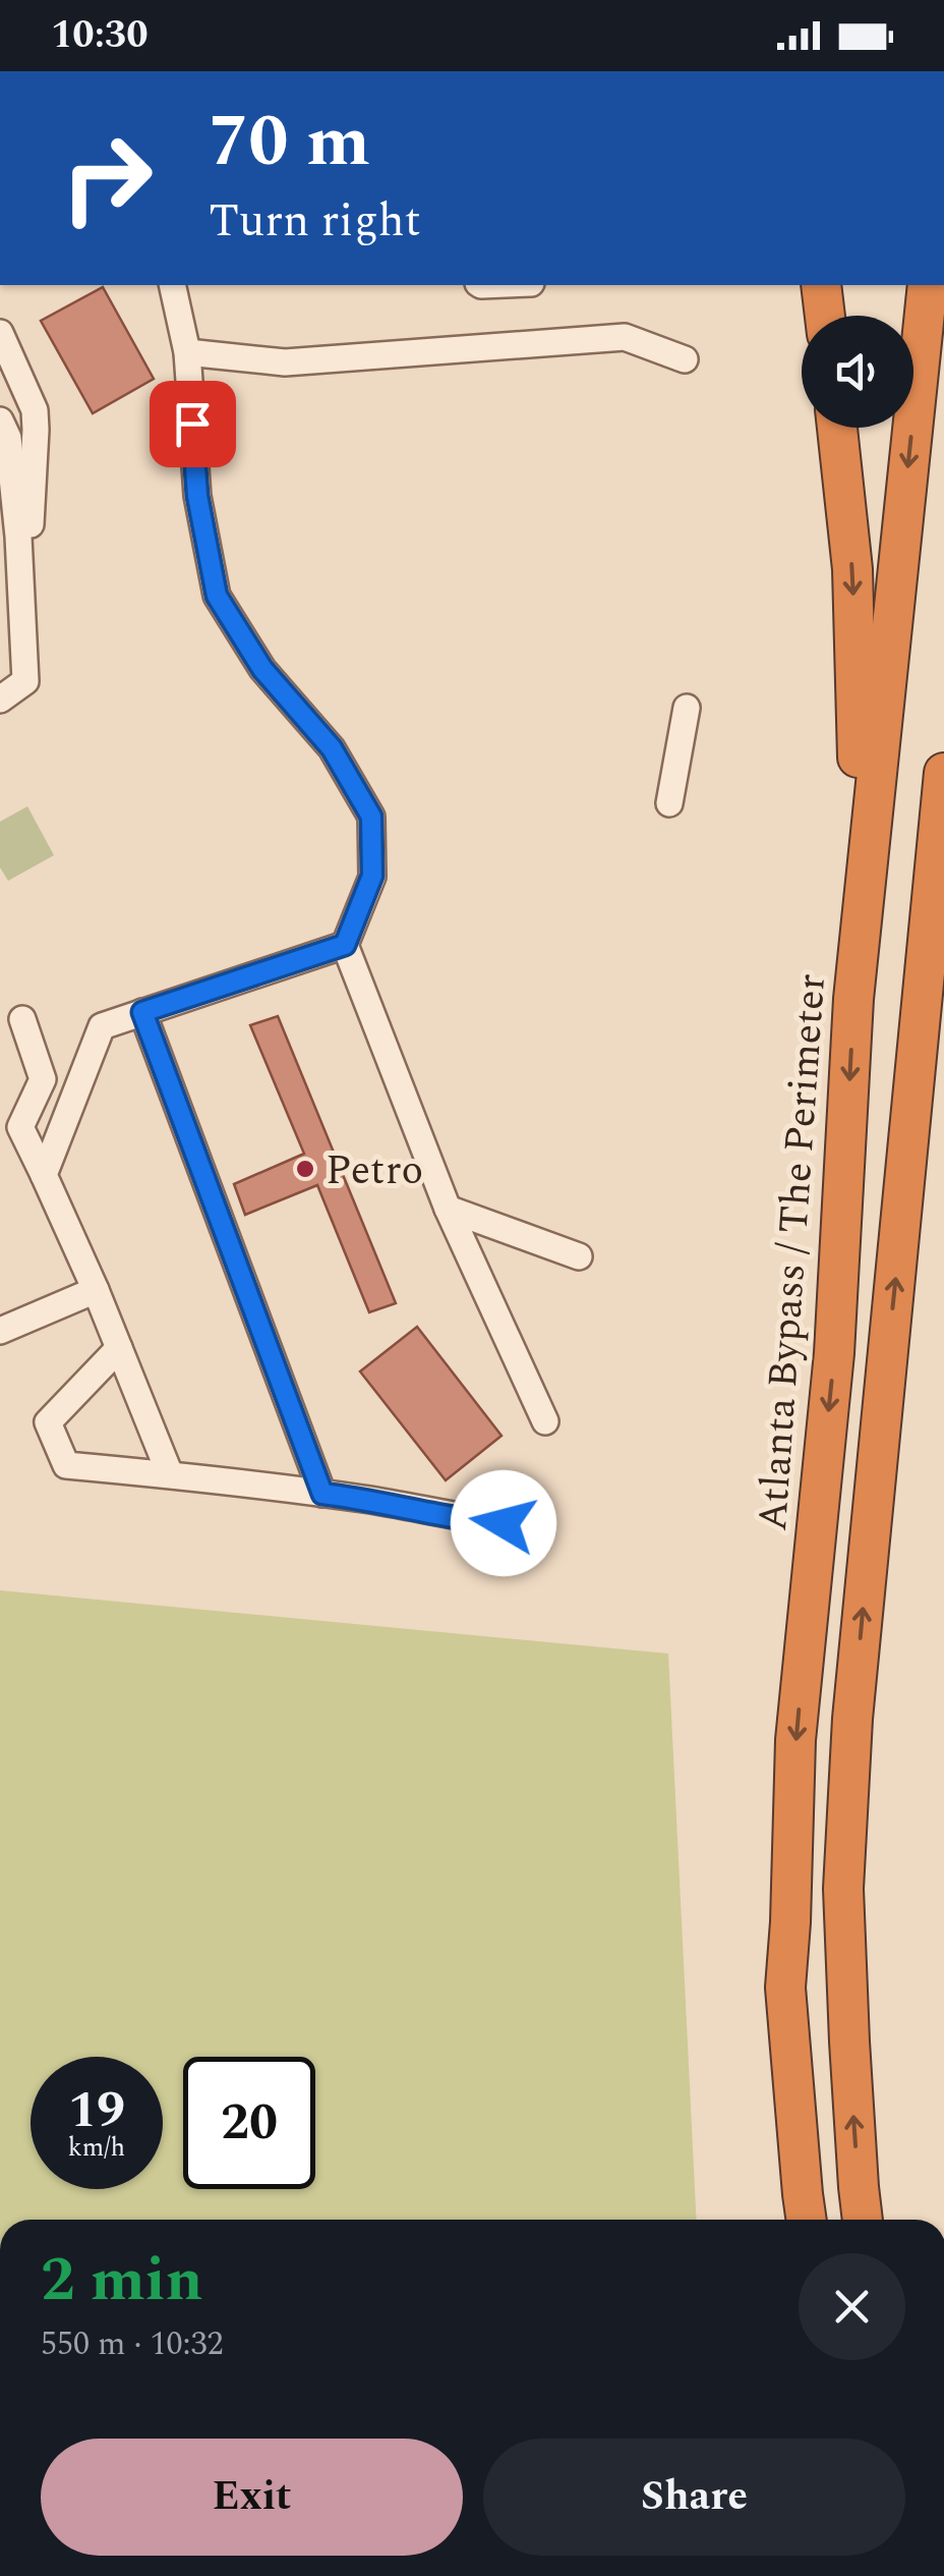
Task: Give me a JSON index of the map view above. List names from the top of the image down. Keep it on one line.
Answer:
{"streets":{"highway":["Atlanta Bypass / The Perimeter"]},"places":["Petro"],"page":{"status":"10:30","turn":["70 m","Turn right"],"speed":"19 km/h","limit":"20","heading":["2 min","550 m · 10:32"],"buttons":["Exit","Share"]}}
